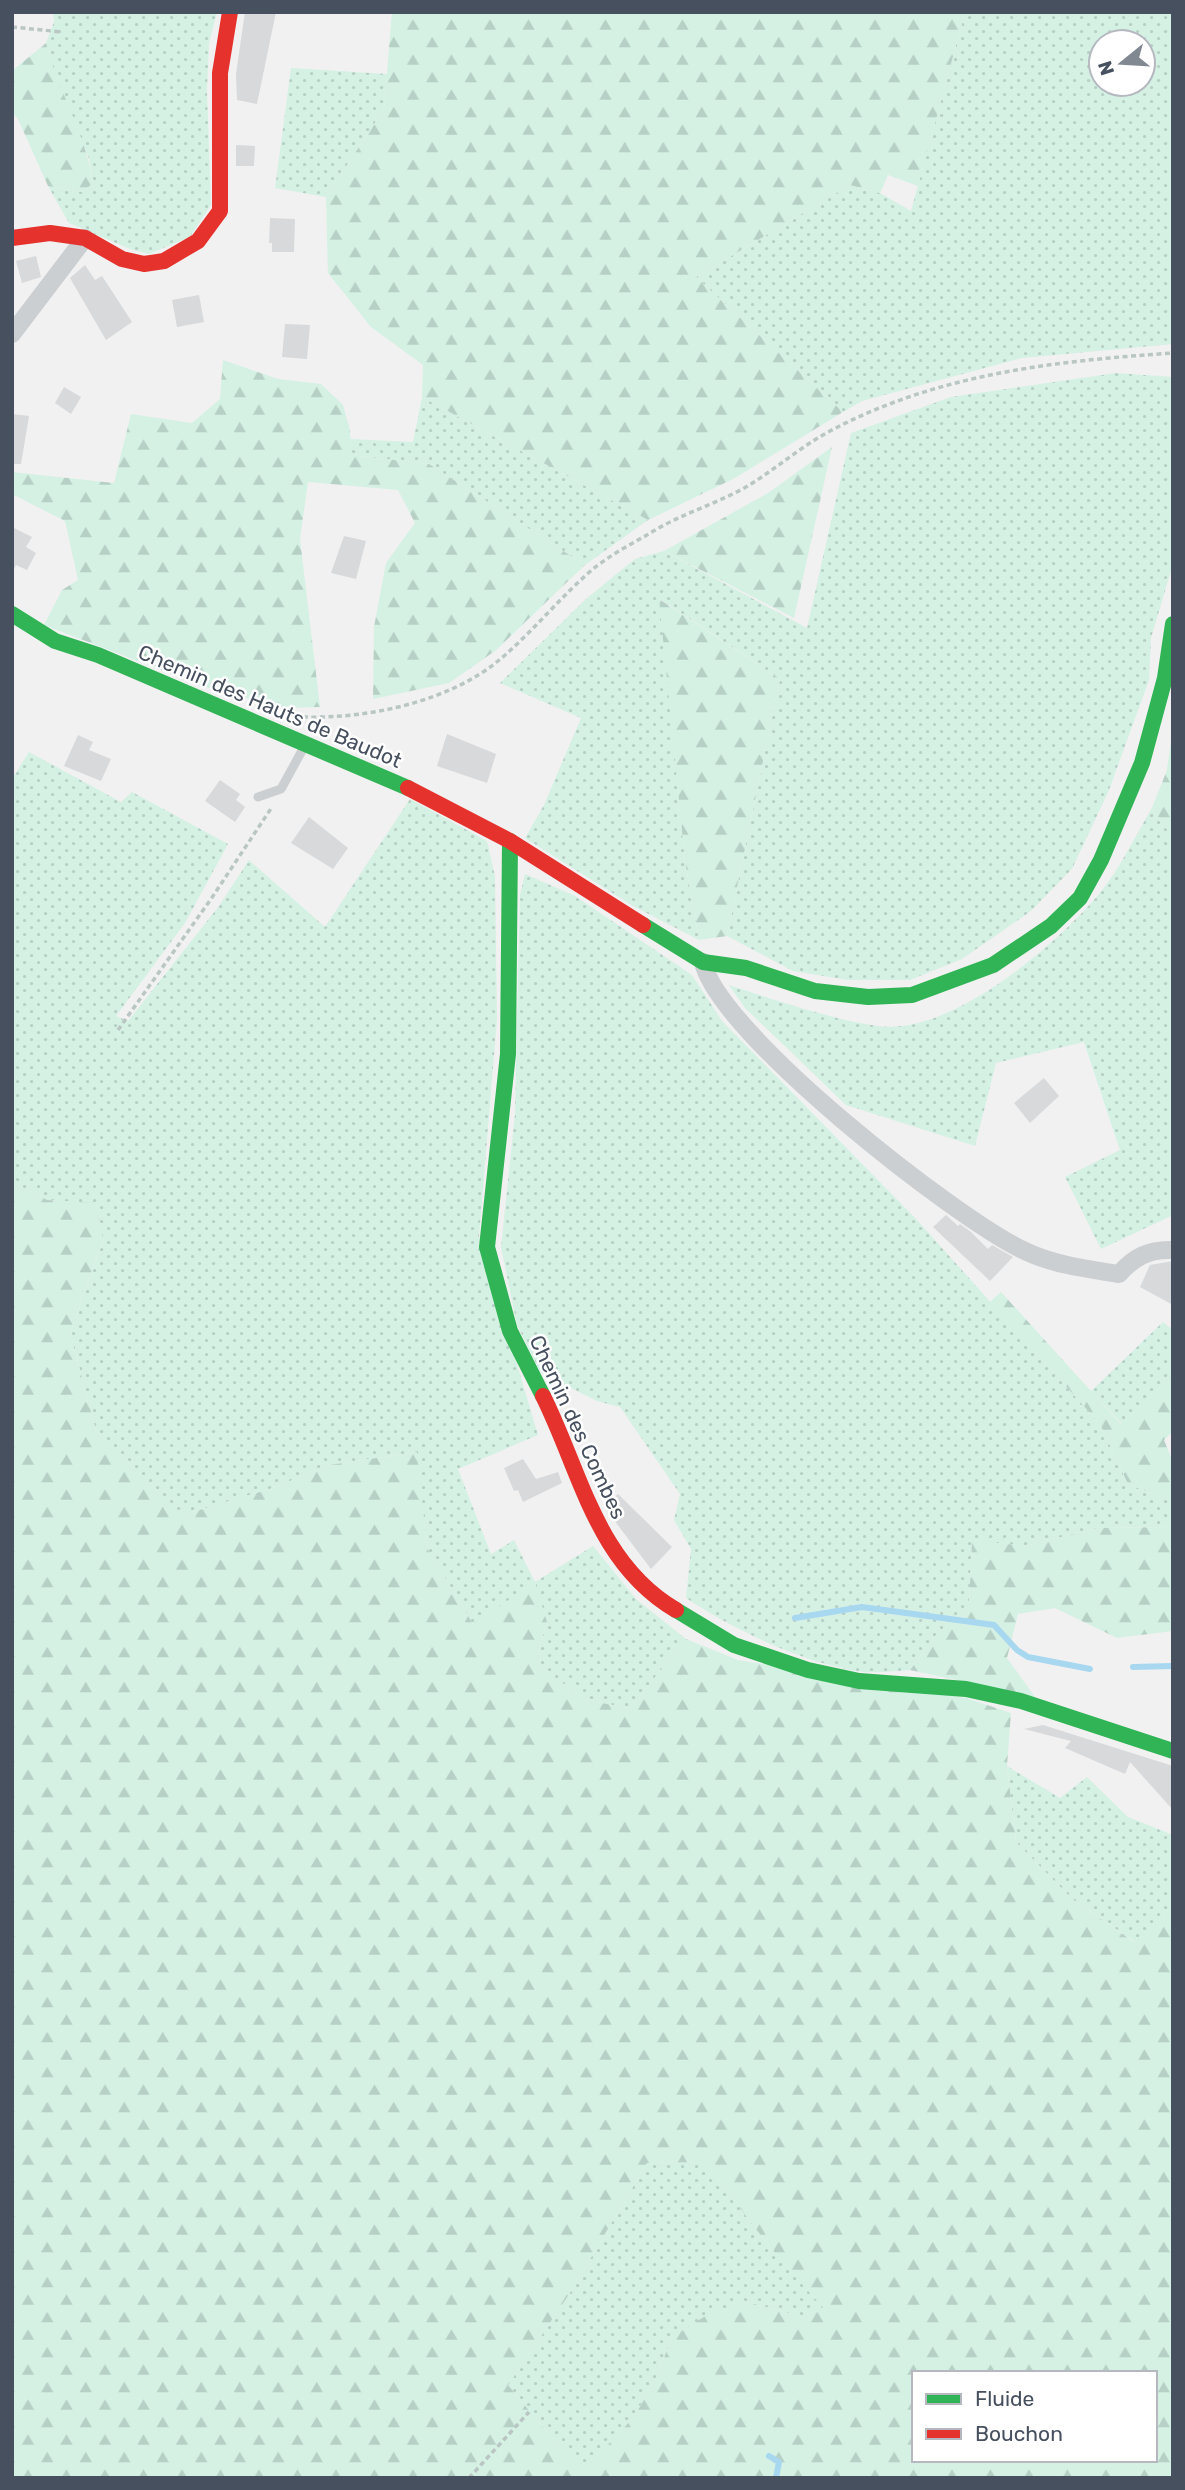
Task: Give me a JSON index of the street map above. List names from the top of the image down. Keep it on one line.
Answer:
{"streets":{"street":["Chemin des Hauts de Baudot","Chemin des Combes"]},"crossings":[["Chemin des Hauts de Baudot","Chemin des Combes"]],"legend":["Fluide","Bouchon"],"north":"left"}
